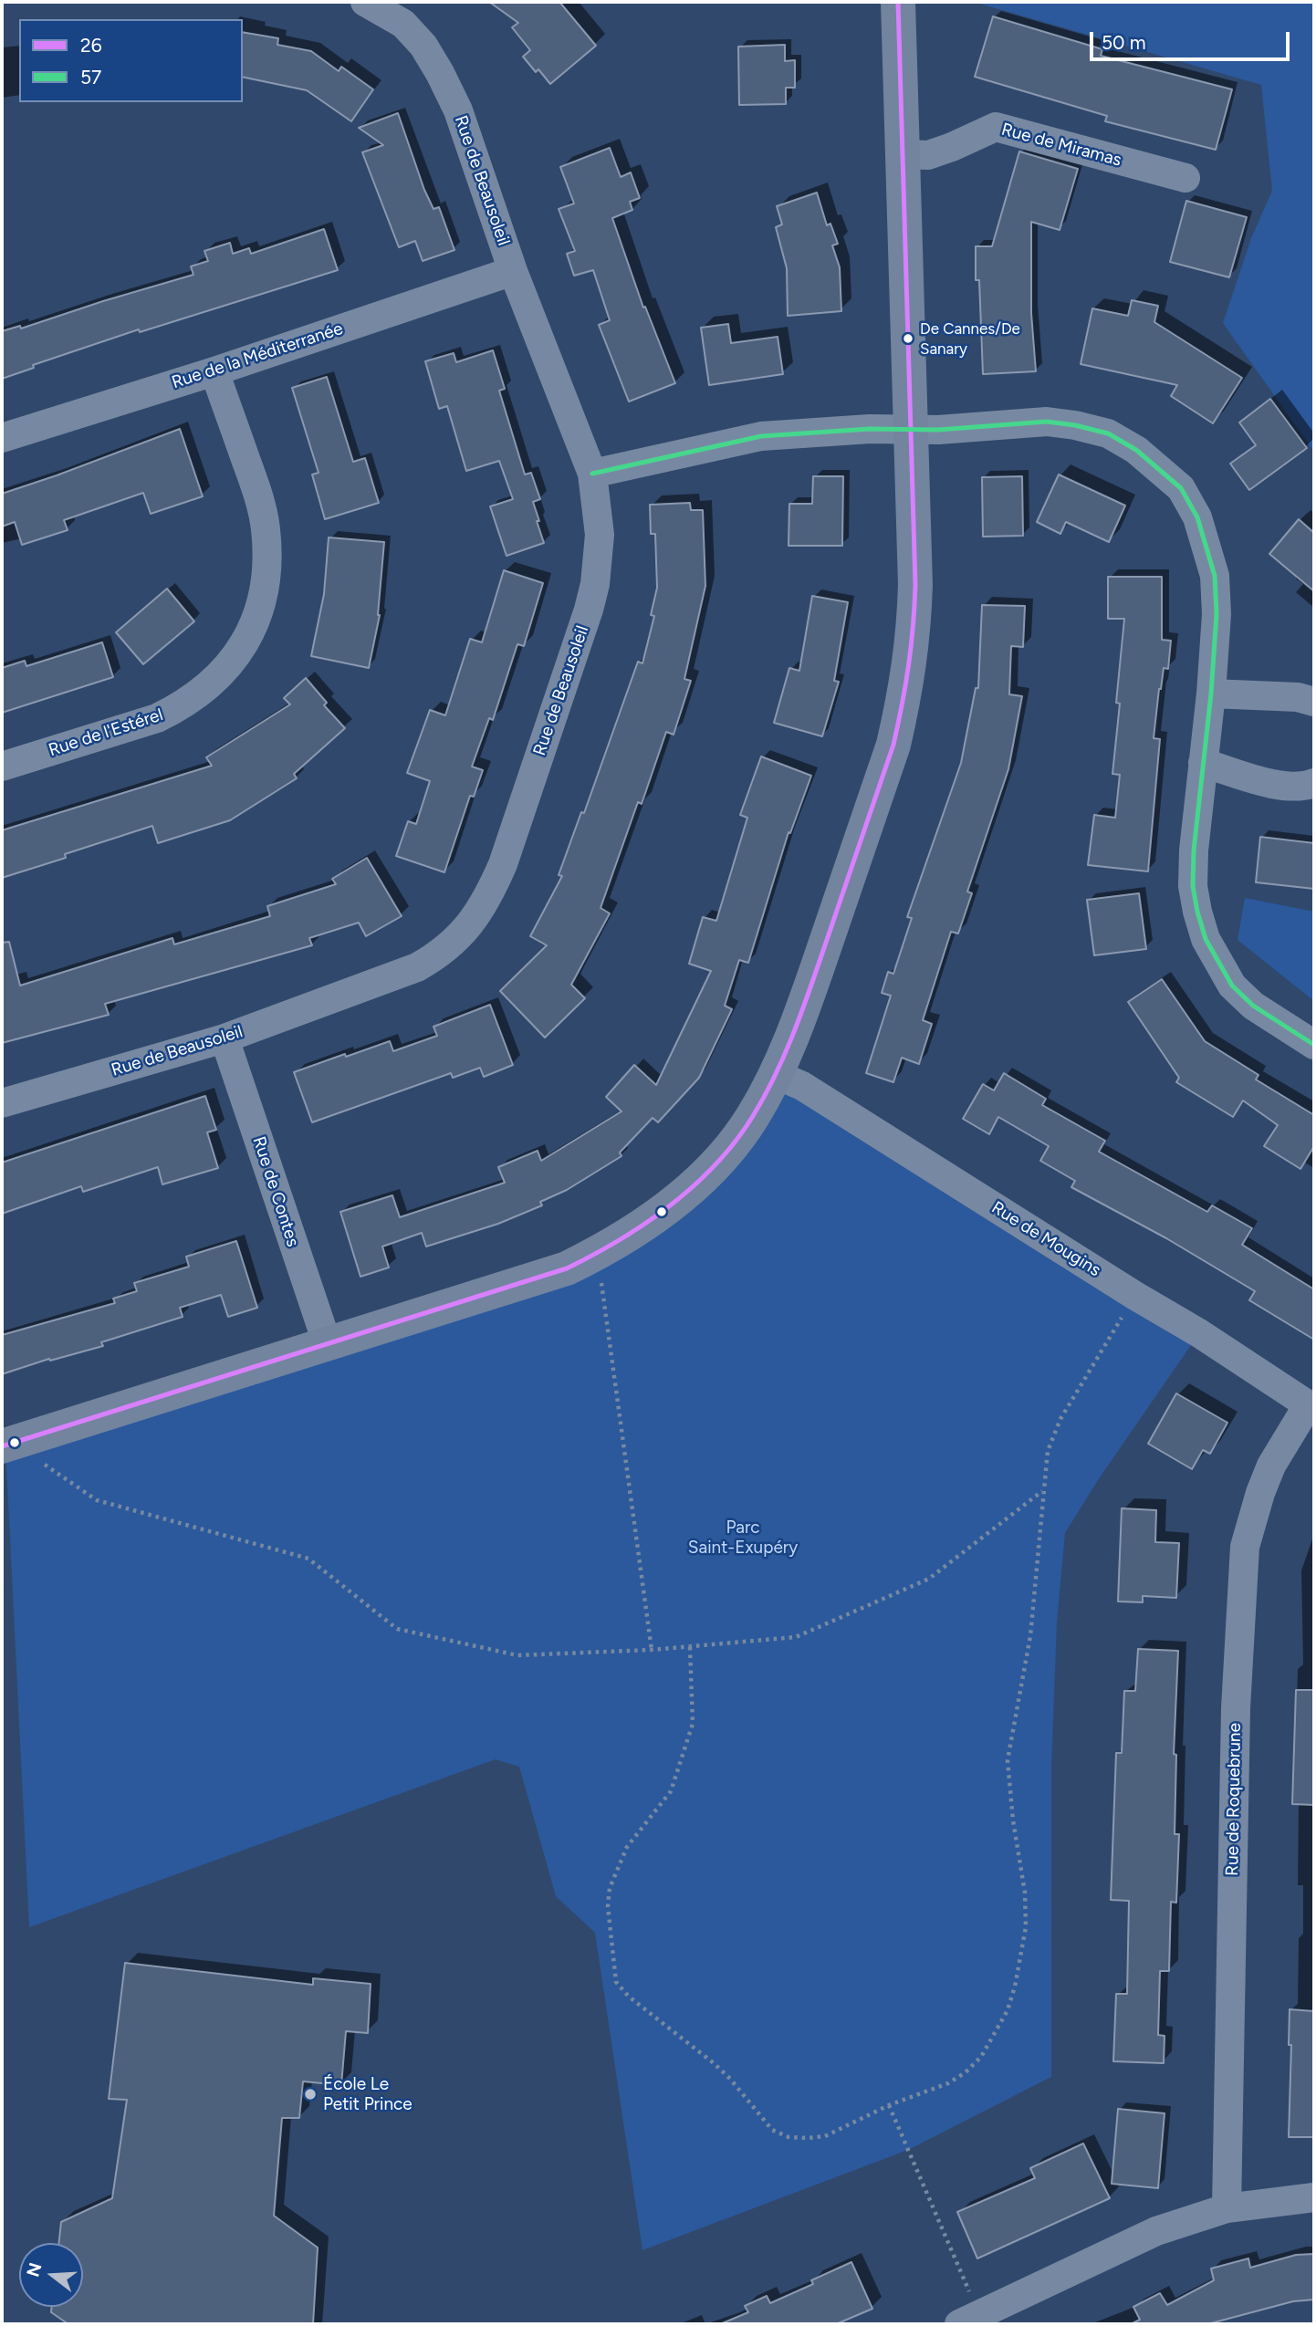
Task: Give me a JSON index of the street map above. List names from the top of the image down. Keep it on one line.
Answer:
{"streets":{"street":["Rue de Miramas","Rue de Beausoleil","Rue de la Méditerranée","Rue de l'Estérel","Rue de Contes","Rue de Mougins","Rue de Roquebrune"]},"crossings":[["Rue de Beausoleil","Rue de la Méditerranée"],["Rue de Beausoleil","Rue de Contes"],["Rue de la Méditerranée","Rue de l'Estérel"],["Rue de Mougins","Rue de Roquebrune"]],"parks":["Parc Saint-Exupéry"],"places":["De Cannes/De Sanary","École Le Petit Prince"],"lines":["transit line 26","transit line 57"],"legend":["26","57"],"scale_bar":"50 m","north":"left"}
